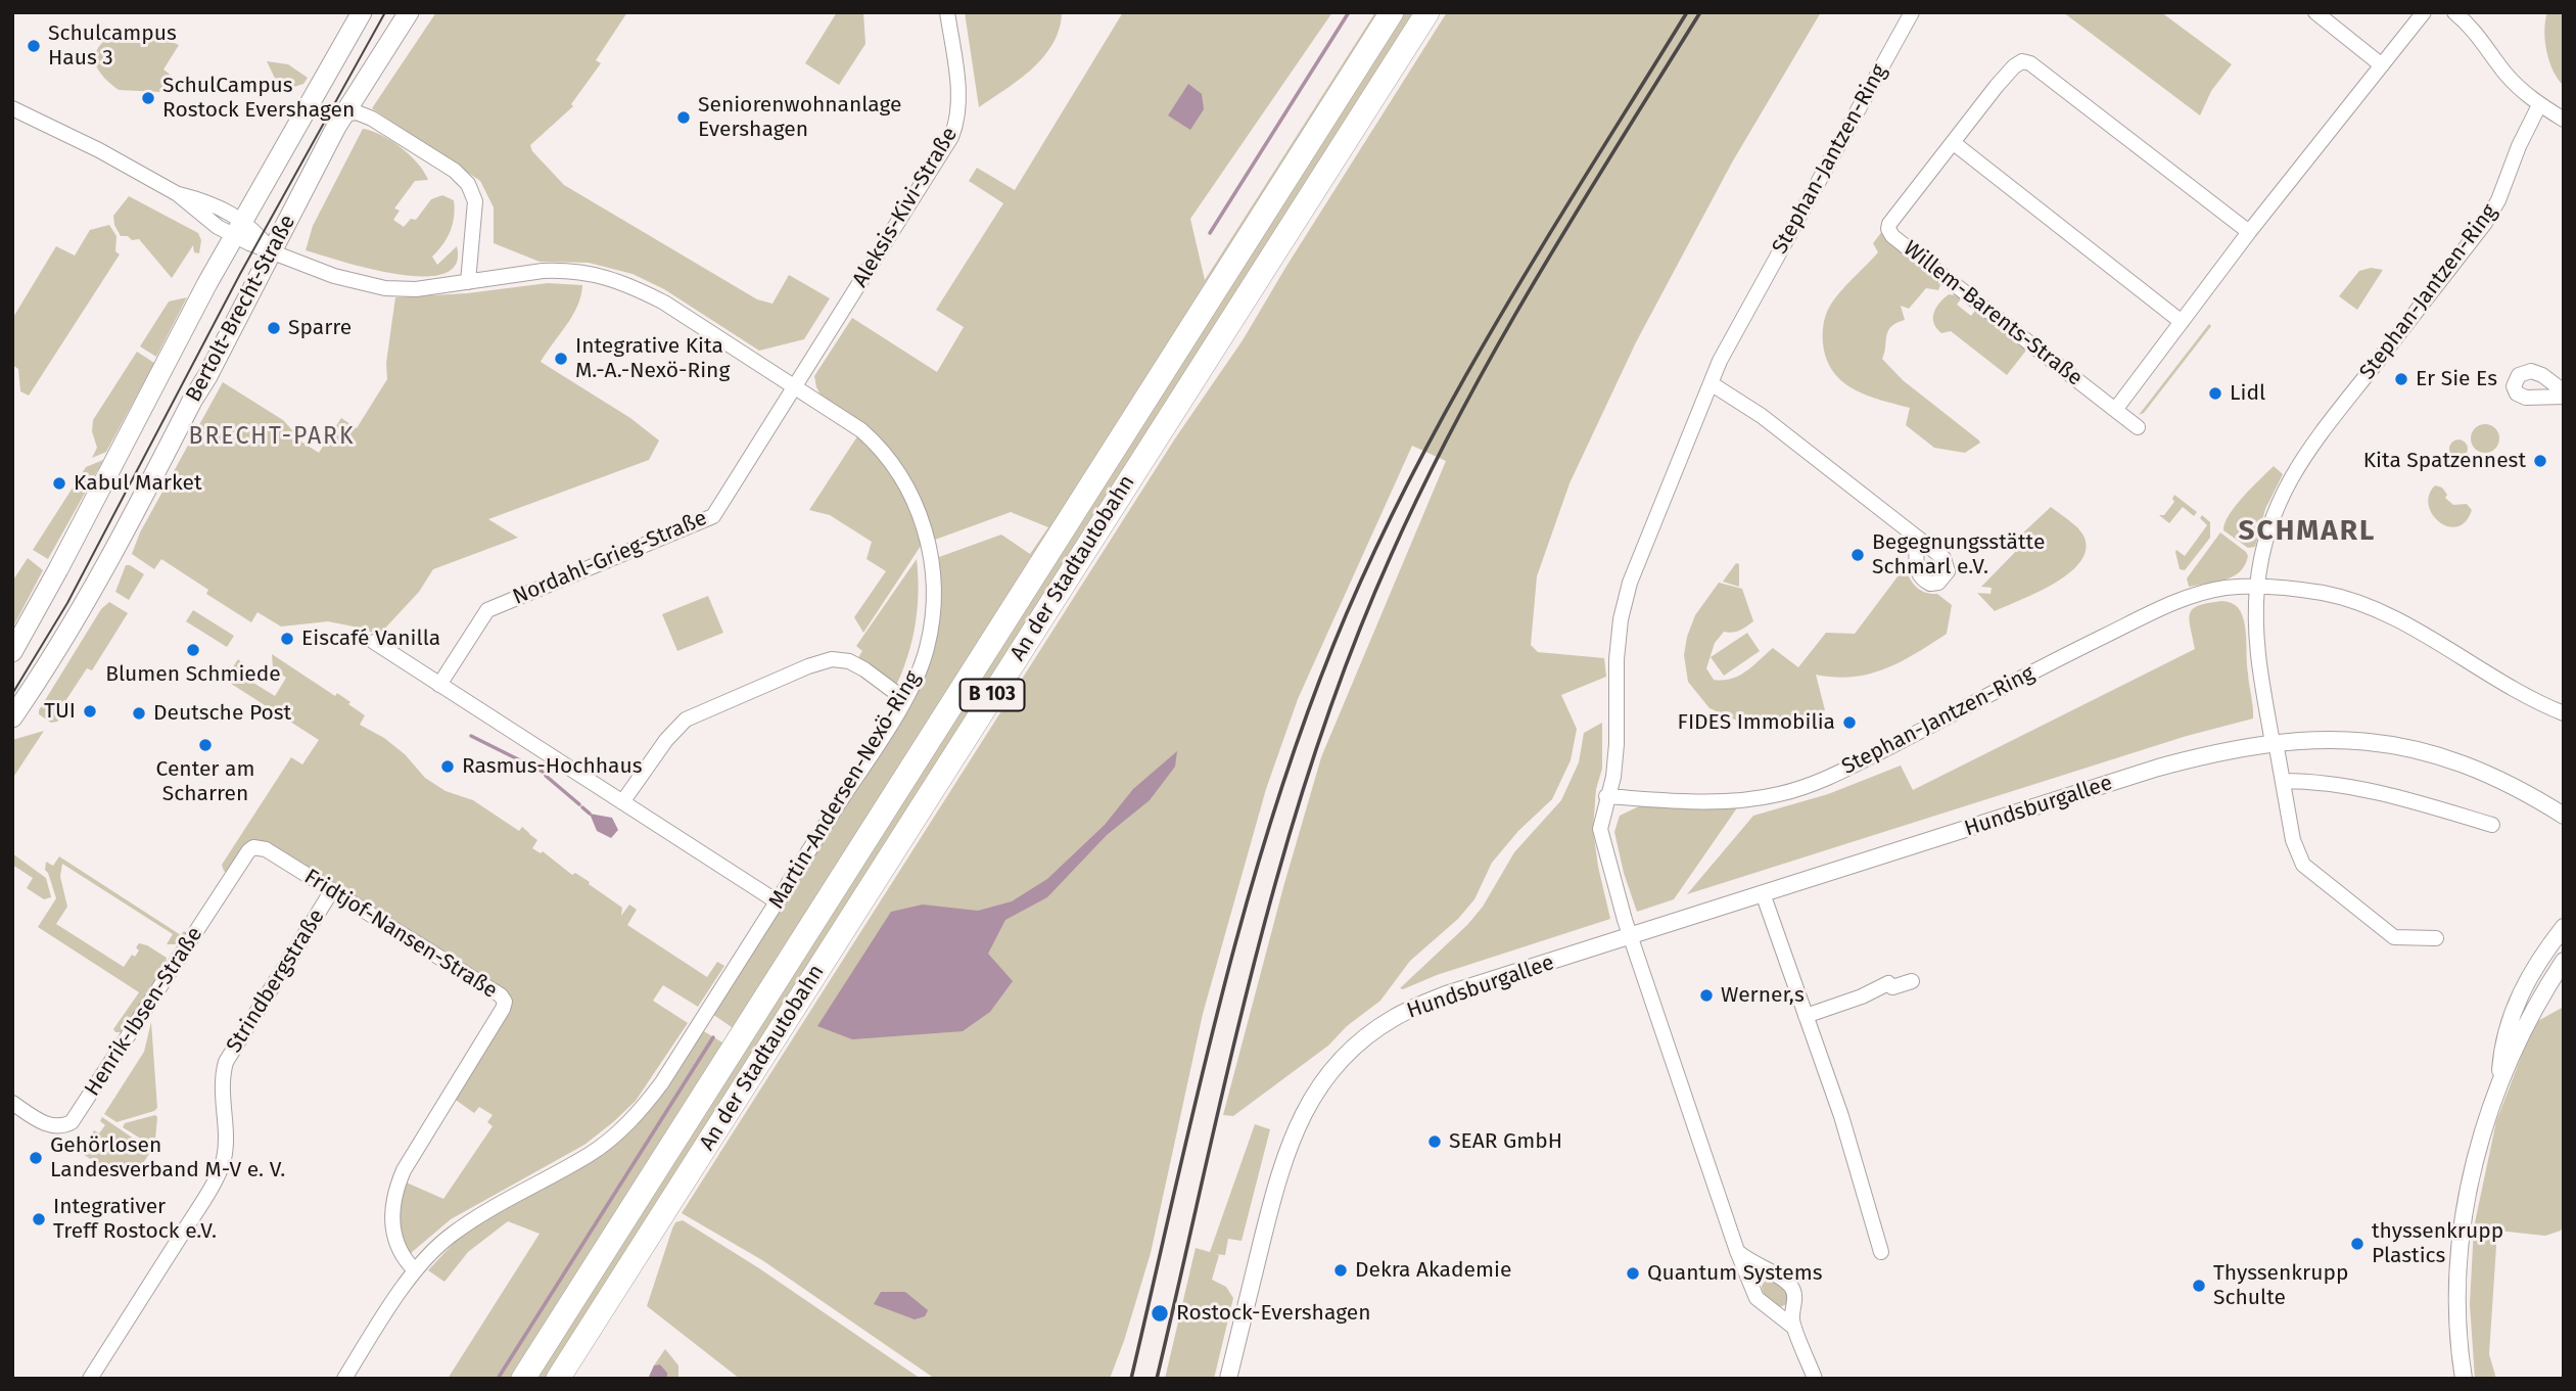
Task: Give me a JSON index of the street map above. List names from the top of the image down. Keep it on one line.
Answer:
{"streets":{"highway":["An der Stadtautobahn","B 103"],"main road":["Bertolt-Brecht-Straße"],"street":["Stephan-Jantzen-Ring","Aleksis-Kivi-Straße","Willem-Barents-Straße","Nordahl-Grieg-Straße","Martin-Andersen-Nexö-Ring","Hundsburgallee","Fridtjof-Nansen-Straße","Strindbergstraße","Henrik-Ibsen-Straße"]},"crossings":[["Stephan-Jantzen-Ring","Hundsburgallee"],["Aleksis-Kivi-Straße","Nordahl-Grieg-Straße"],["Aleksis-Kivi-Straße","Martin-Andersen-Nexö-Ring"],["Bertolt-Brecht-Straße","Martin-Andersen-Nexö-Ring"],["Nordahl-Grieg-Straße","Martin-Andersen-Nexö-Ring"],["Martin-Andersen-Nexö-Ring","Fridtjof-Nansen-Straße"],["Fridtjof-Nansen-Straße","Strindbergstraße"],["Fridtjof-Nansen-Straße","Henrik-Ibsen-Straße"]],"districts":["BRECHT-PARK","SCHMARL"],"places":["Schulcampus Haus 3","SchulCampus Rostock Evershagen","Seniorenwohnanlage Evershagen","Sparre","Integrative Kita M.-A.-Nexö-Ring","Er Sie Es","Lidl","Kita Spatzennest","Kabul Market","Begegnungsstätte Schmarl e.V.","Eiscafé Vanilla","Blumen Schmiede","TUI","Deutsche Post","FIDES Immobilia","Center am Scharren","Rasmus-Hochhaus","Werner,s","SEAR GmbH","Gehörlosen Landesverband M-V e. V.","Integrativer Treff Rostock e.V.","thyssenkrupp Plastics","Dekra Akademie","Quantum Systems","Thyssenkrupp Schulte","Rostock-Evershagen"]}
